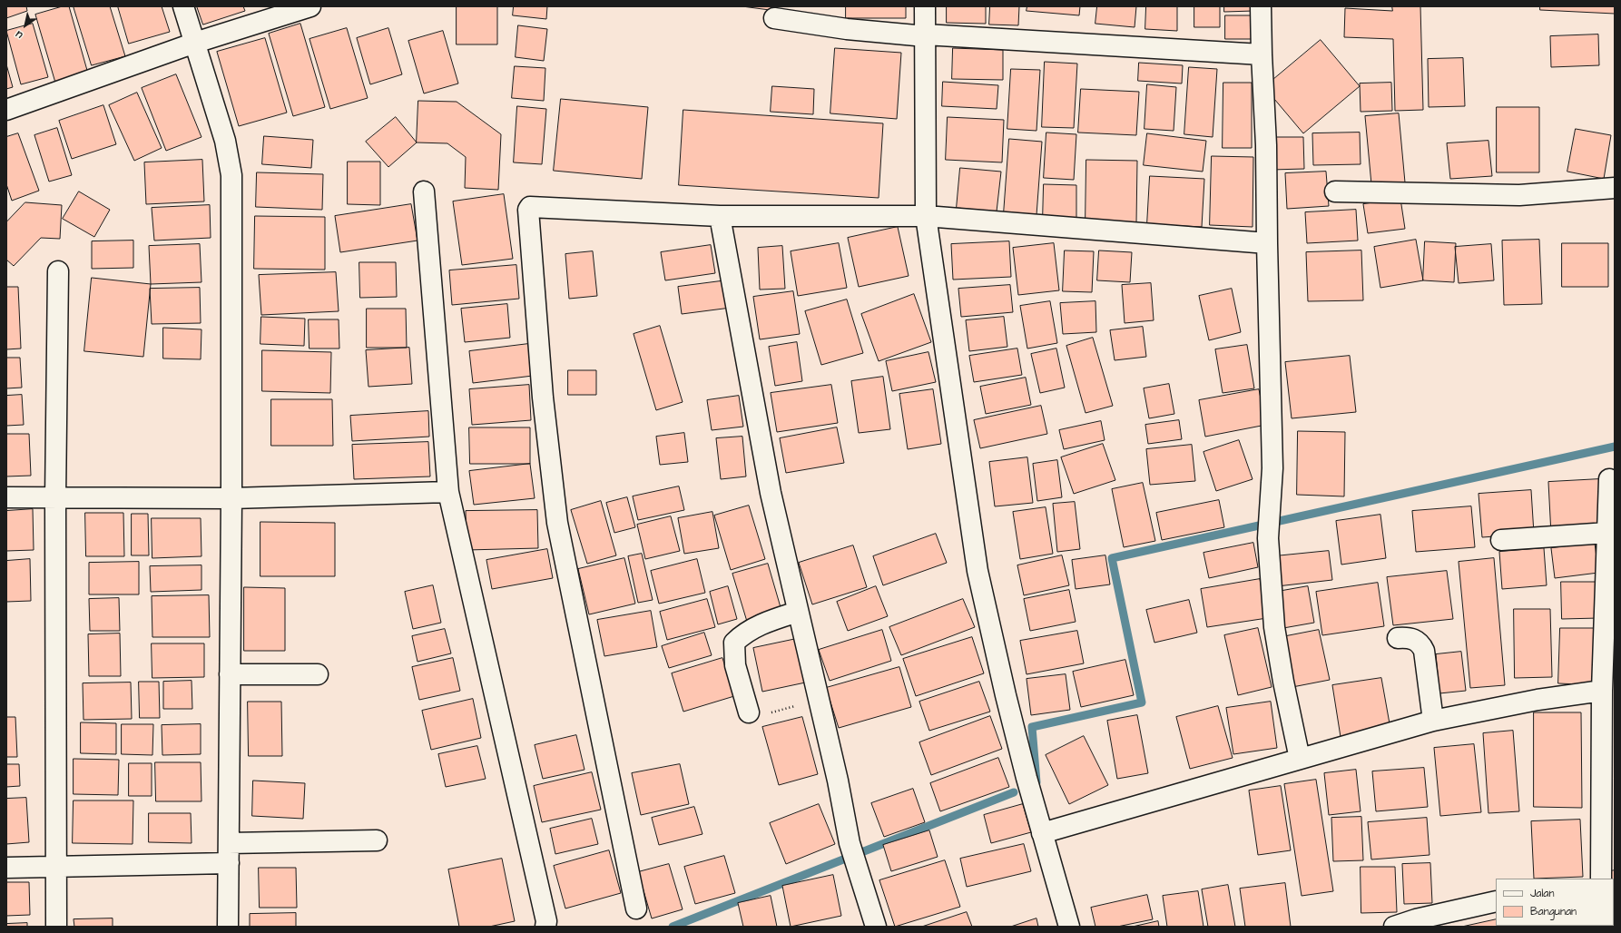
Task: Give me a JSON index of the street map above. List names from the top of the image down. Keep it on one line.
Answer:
{"legend":["Jalan","Bangunan"],"north":"bottom left"}
